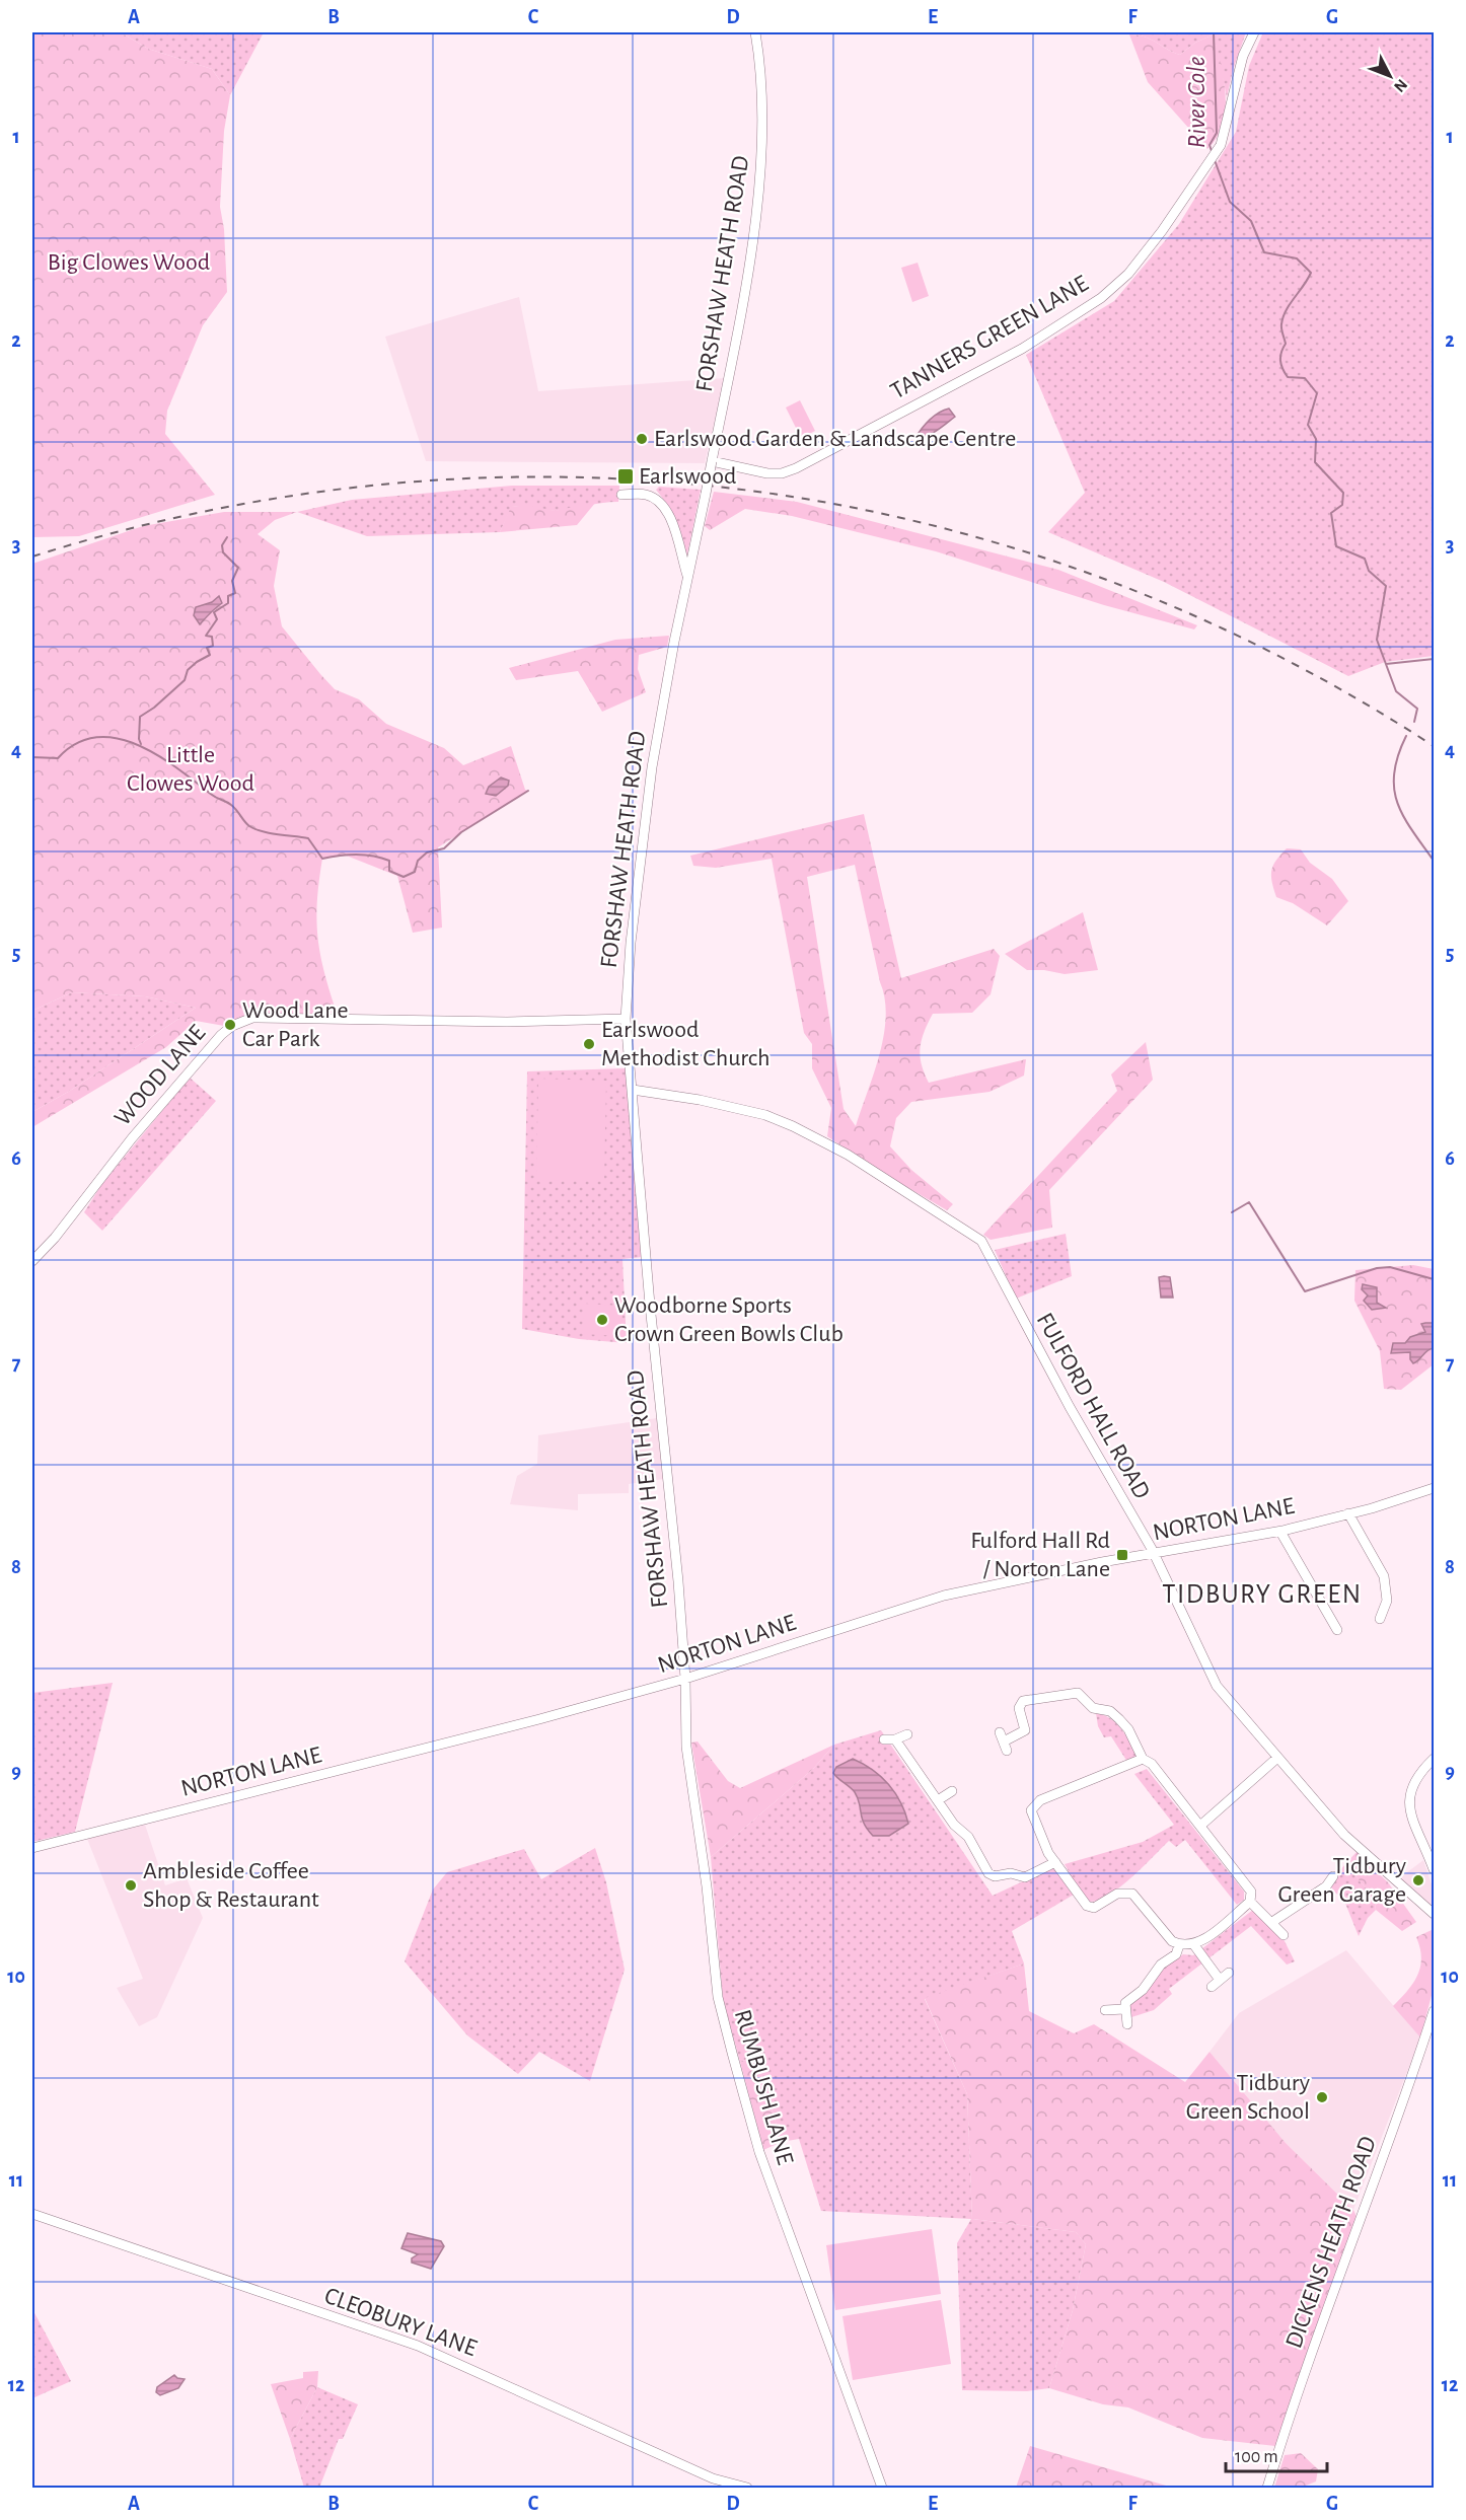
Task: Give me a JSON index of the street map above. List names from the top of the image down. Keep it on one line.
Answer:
{"streets":{"street":["FORSHAW HEATH ROAD","TANNERS GREEN LANE","WOOD LANE","FULFORD HALL ROAD","NORTON LANE","RUMBUSH LANE","DICKENS HEATH ROAD","CLEOBURY LANE"]},"crossings":[["FORSHAW HEATH ROAD","TANNERS GREEN LANE"],["FORSHAW HEATH ROAD","WOOD LANE"],["FORSHAW HEATH ROAD","FULFORD HALL ROAD"],["FORSHAW HEATH ROAD","NORTON LANE"],["FORSHAW HEATH ROAD","RUMBUSH LANE"],["FULFORD HALL ROAD","NORTON LANE"],["NORTON LANE","RUMBUSH LANE"]],"districts":["TIDBURY GREEN"],"water":["River Cole"],"parks":["Big Clowes Wood","Little Clowes Wood"],"places":{"other":["Earlswood Garden & Landscape Centre","Wood Lane Car Park","Earlswood Methodist Church","Woodborne Sports Crown Green Bowls Club","Tidbury Green Garage","Ambleside Coffee Shop & Restaurant","Tidbury Green School"],"transit":["Earlswood","Fulford Hall Rd / Norton Lane"]},"scale_bar":"100 m","north":"bottom right","grid":{"columns":["A","B","C","D","E","F","G"],"rows":["1","2","3","4","5","6","7","8","9","10","11","12"]}}
